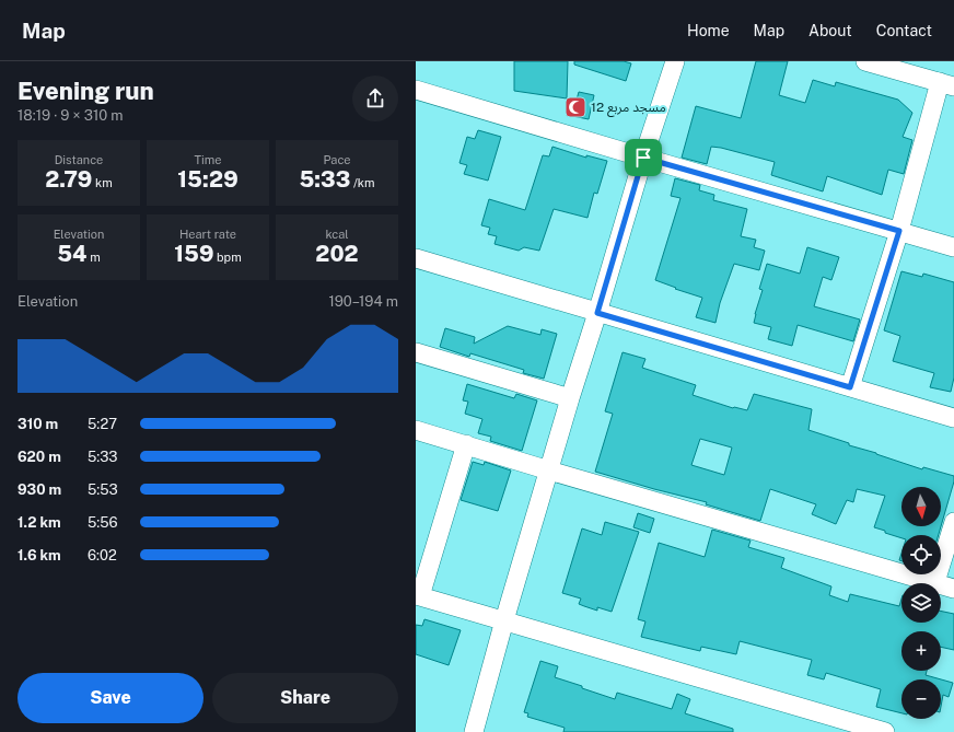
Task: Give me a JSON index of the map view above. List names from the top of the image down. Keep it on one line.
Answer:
{"places":{"mosque":["مسجد مربع 12"]},"north":"bottom","page":{"header":"Map","nav":["Home","Map","About","Contact"],"heading":["Evening run","18:19 · 9 × 310 m"],"stats":[["Distance","2.79 km"],["Time","15:29"],["Pace","5:33 /km"],["Elevation","54 m"],["Heart rate","159 bpm"],["kcal","202"]],"chart":["Elevation","190–194 m"],"list":[{"name":"310 m","note":"5:27"},{"name":"620 m","note":"5:33"},{"name":"930 m","note":"5:53"},{"name":"1.2 km","note":"5:56"},{"name":"1.6 km","note":"6:02"}],"map_buttons":["+","−"],"buttons":["Save","Share"]}}
